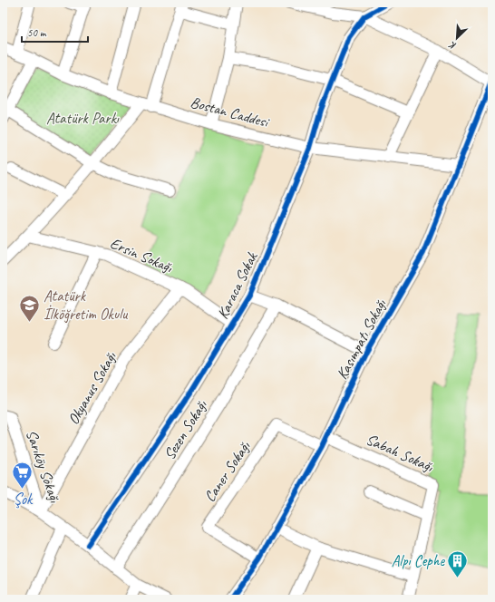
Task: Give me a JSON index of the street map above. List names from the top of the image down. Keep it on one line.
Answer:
{"streets":{"street":["Bostan Caddesi","Ersin Sokağı","Karaca Sokak","Kasımpatı Sokağı","Okyanus Sokağı","Sezen Sokağı","Sabah Sokağı","Sarıköy Sokağı","Caner Sokağı"]},"crossings":[["Bostan Caddesi","Karaca Sokak"],["Bostan Caddesi","Kasımpatı Sokağı"],["Ersin Sokağı","Karaca Sokak"],["Ersin Sokağı","Okyanus Sokağı"],["Karaca Sokak","Sarıköy Sokağı"],["Kasımpatı Sokağı","Sabah Sokağı"],["Kasımpatı Sokağı","Caner Sokağı"],["Okyanus Sokağı","Sarıköy Sokağı"],["Sezen Sokağı","Sarıköy Sokağı"],["Sabah Sokağı","Caner Sokağı"]],"parks":["Atatürk Parkı"],"places":{"school or university":["Atatürk İlköğretim Okulu"],"supermarket":["Şok"],"building":["Alpı Cephe"]},"scale_bar":"50 m","north":"bottom left"}
